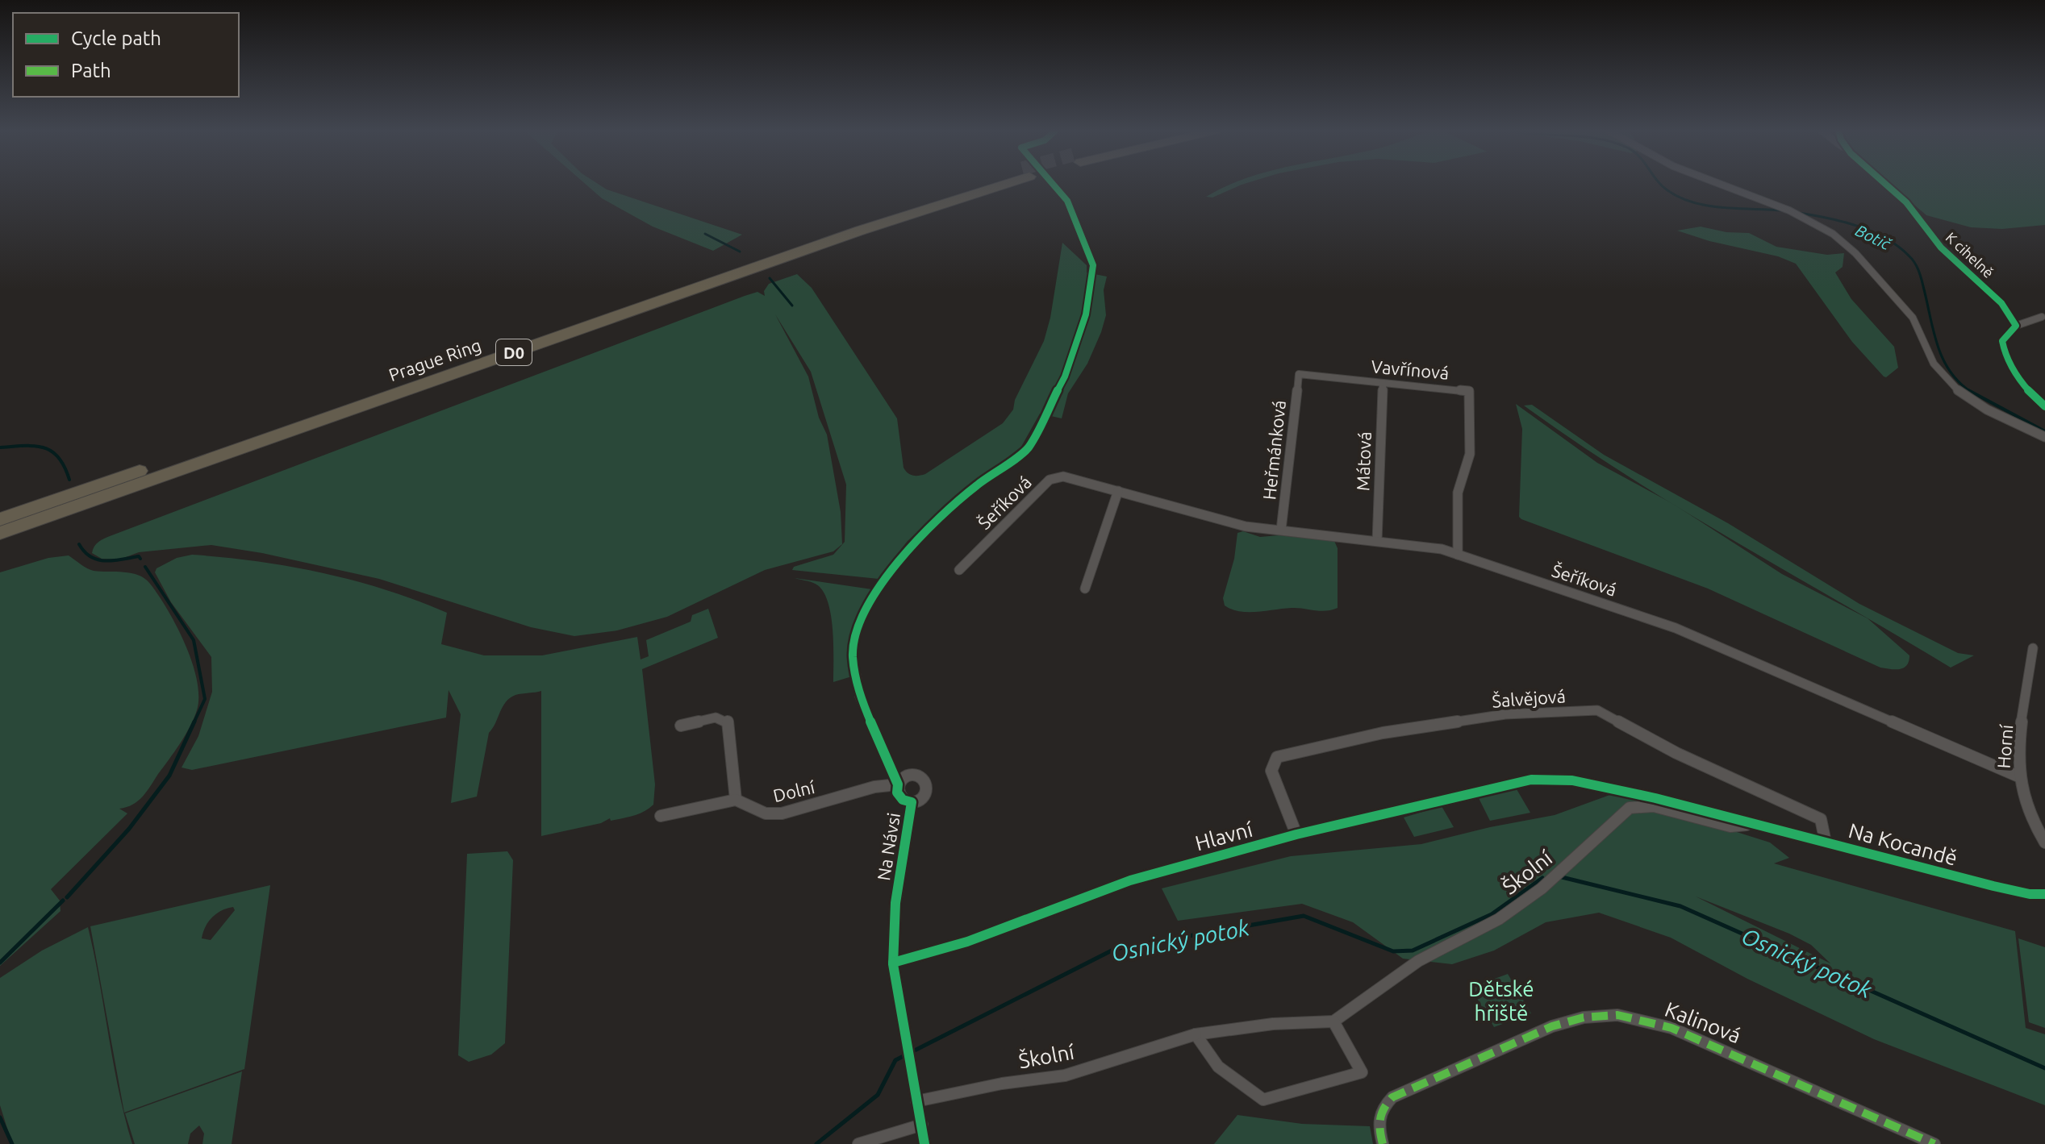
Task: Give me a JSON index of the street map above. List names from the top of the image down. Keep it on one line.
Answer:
{"streets":{"highway":["D0","Prague Ring"],"street":["K cihelně","Vavřínová","Heřmánková","Mátová","Šeříková","Šalvějová","Horní","Dolní","Hlavní","Na Kocandě","Na Návsi","Školní","Kalinová"]},"crossings":[["Vavřínová","Heřmánková"],["Vavřínová","Mátová"],["Vavřínová","Šeříková"],["Heřmánková","Šeříková"],["Mátová","Šeříková"],["Šeříková","Horní"],["Šalvějová","Hlavní"],["Šalvějová","Na Kocandě"],["Dolní","Na Návsi"],["Hlavní","Na Kocandě"],["Hlavní","Na Návsi"],["Hlavní","Školní"],["Na Kocandě","Školní"]],"water":["Botič","Osnický potok"],"parks":["Dětské hřiště"],"legend":["Cycle path","Path"]}
